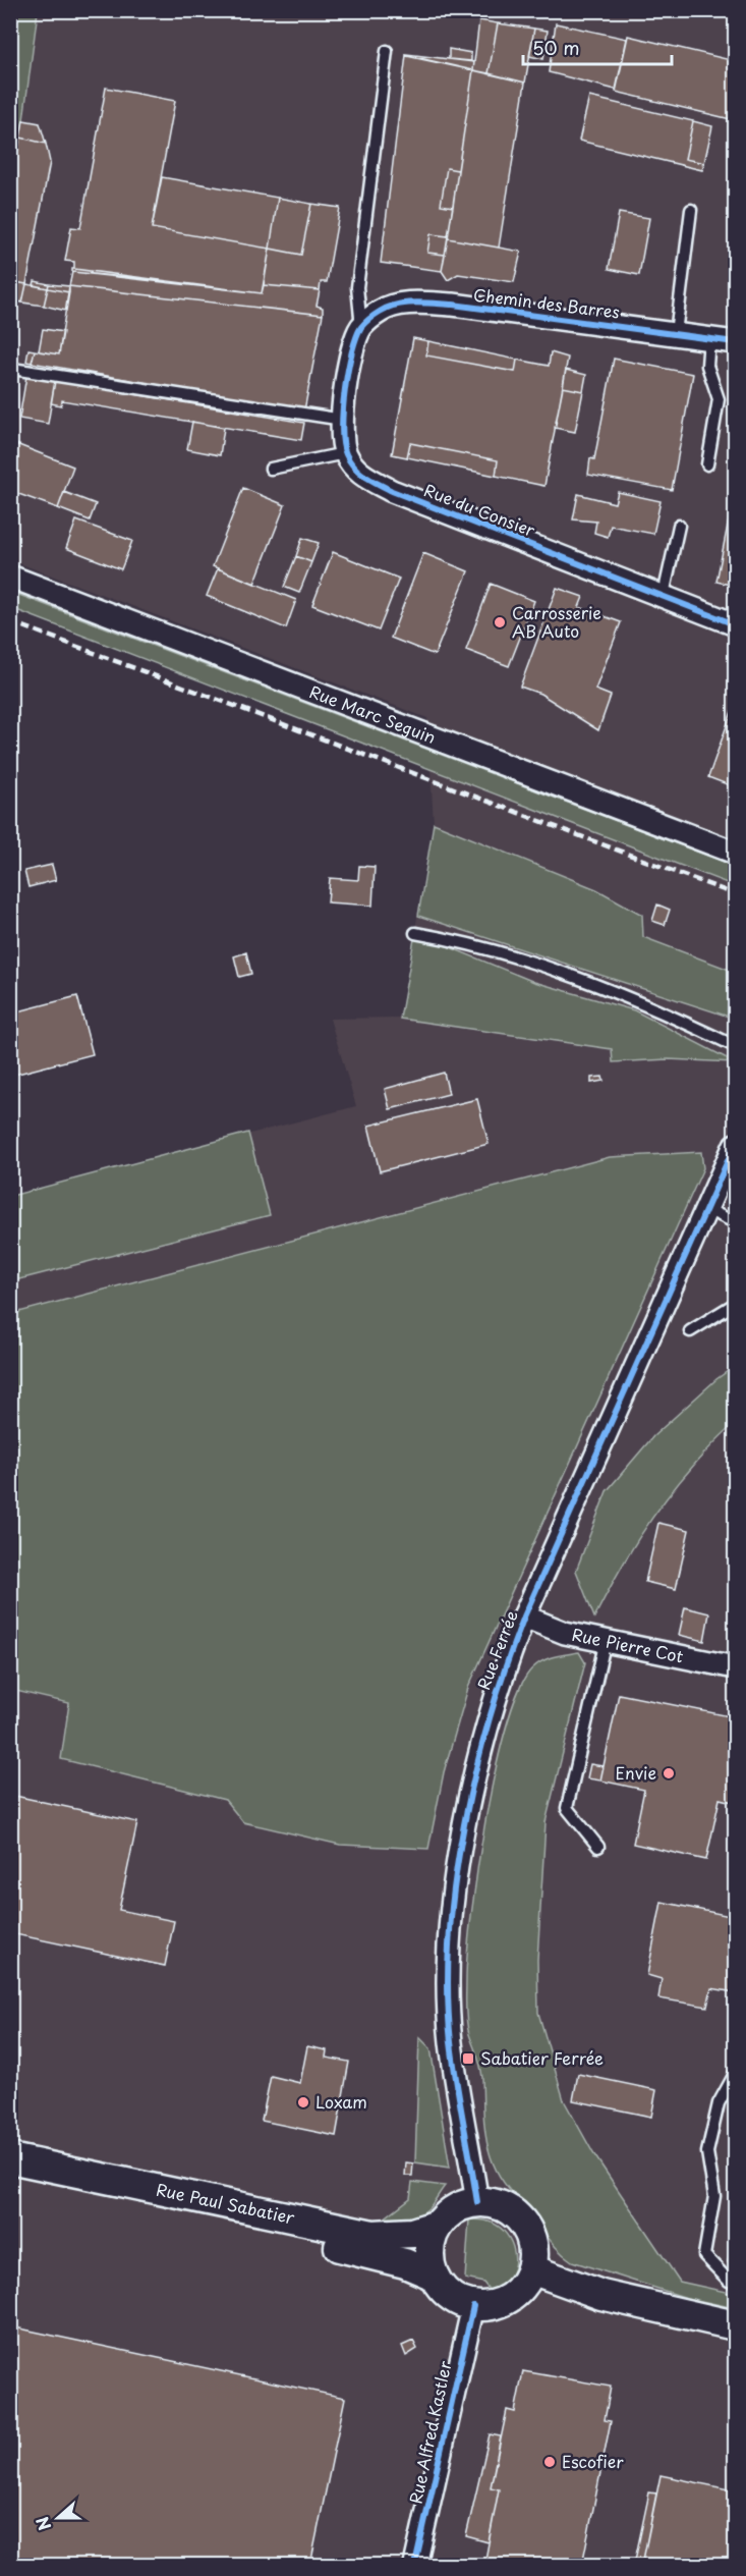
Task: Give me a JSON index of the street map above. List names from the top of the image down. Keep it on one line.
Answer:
{"streets":{"main road":["Rue Paul Sabatier"],"street":["Chemin des Barres","Rue du Consier","Rue Marc Seguin","Rue Pierre Cot","Rue Ferrée","Rue Alfred Kastler"]},"crossings":[["Rue Pierre Cot","Rue Ferrée"],["Rue Ferrée","Rue Paul Sabatier"],["Rue Ferrée","Rue Alfred Kastler"],["Rue Paul Sabatier","Rue Alfred Kastler"]],"places":{"other":["Carrosserie AB Auto","Envie","Loxam","Escofier"],"transit":["Sabatier Ferrée"]},"scale_bar":"50 m","north":"left"}
